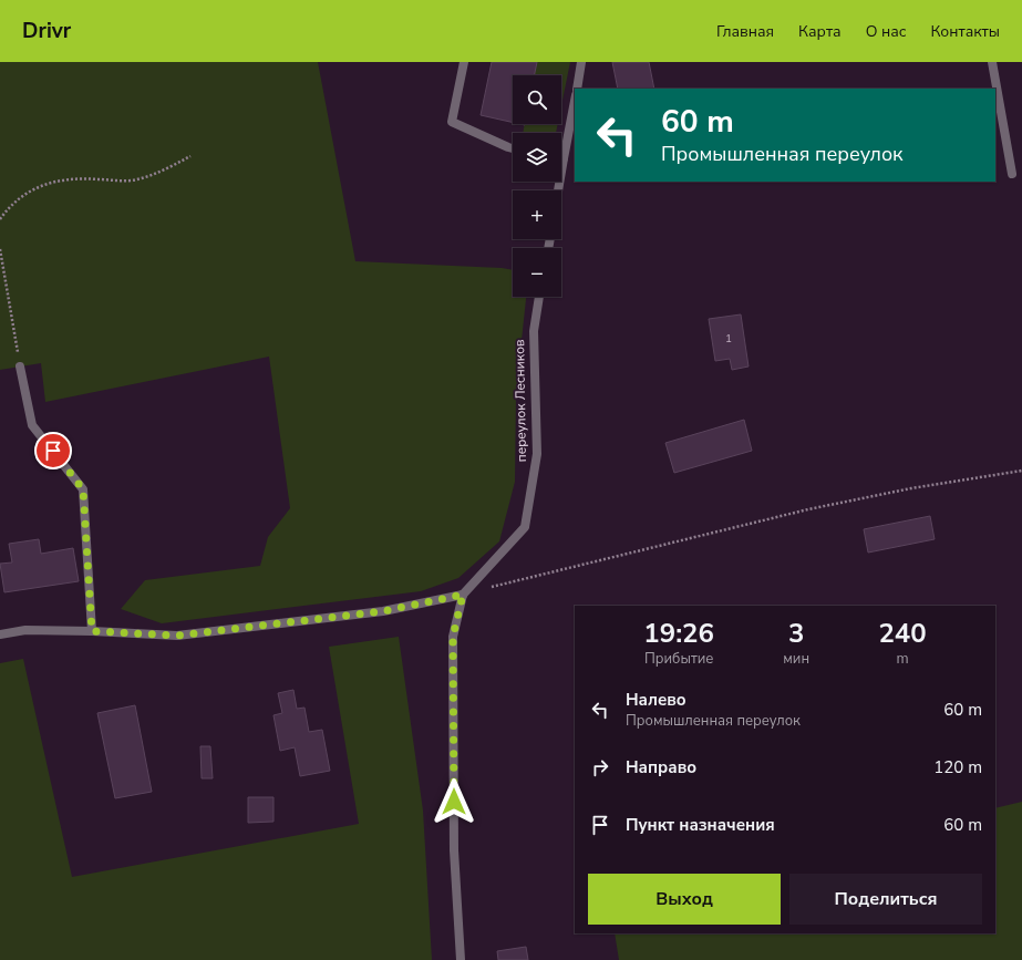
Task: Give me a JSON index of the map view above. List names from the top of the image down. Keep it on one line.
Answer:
{"streets":{"street":["переулок Лесников"]},"house_numbers":["1"],"page":{"header":"Drivr","nav":["Главная","Карта","О нас","Контакты"],"map_buttons":["+","−"],"turn":["60 m","Промышленная переулок"],"eta":["19:26","Прибытие","3","мин","240","m"],"list":[{"name":"Налево","note":"Промышленная переулок","value":"60 m"},{"name":"Направо","value":"120 m"},{"name":"Пункт назначения","value":"60 m"}],"buttons":["Выход","Поделиться"]}}
